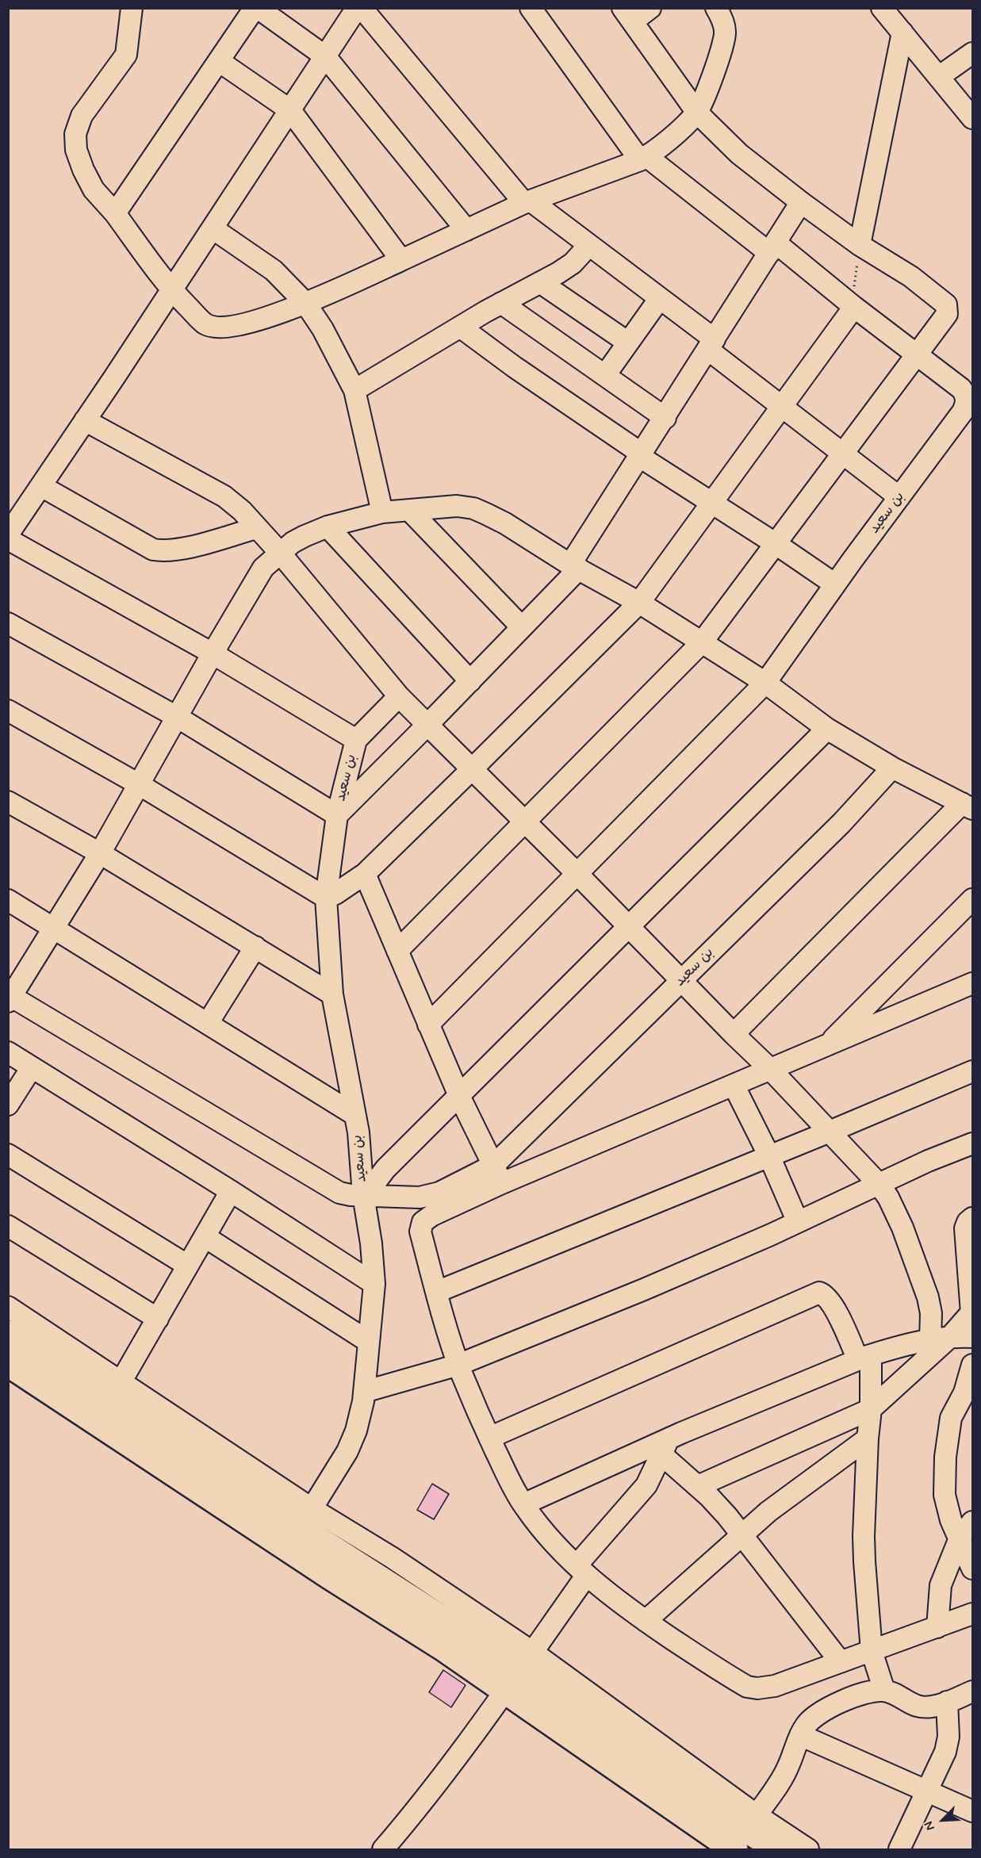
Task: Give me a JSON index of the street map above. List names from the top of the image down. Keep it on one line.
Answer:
{"streets":{"street":["بن سعيد"]},"north":"bottom left"}
